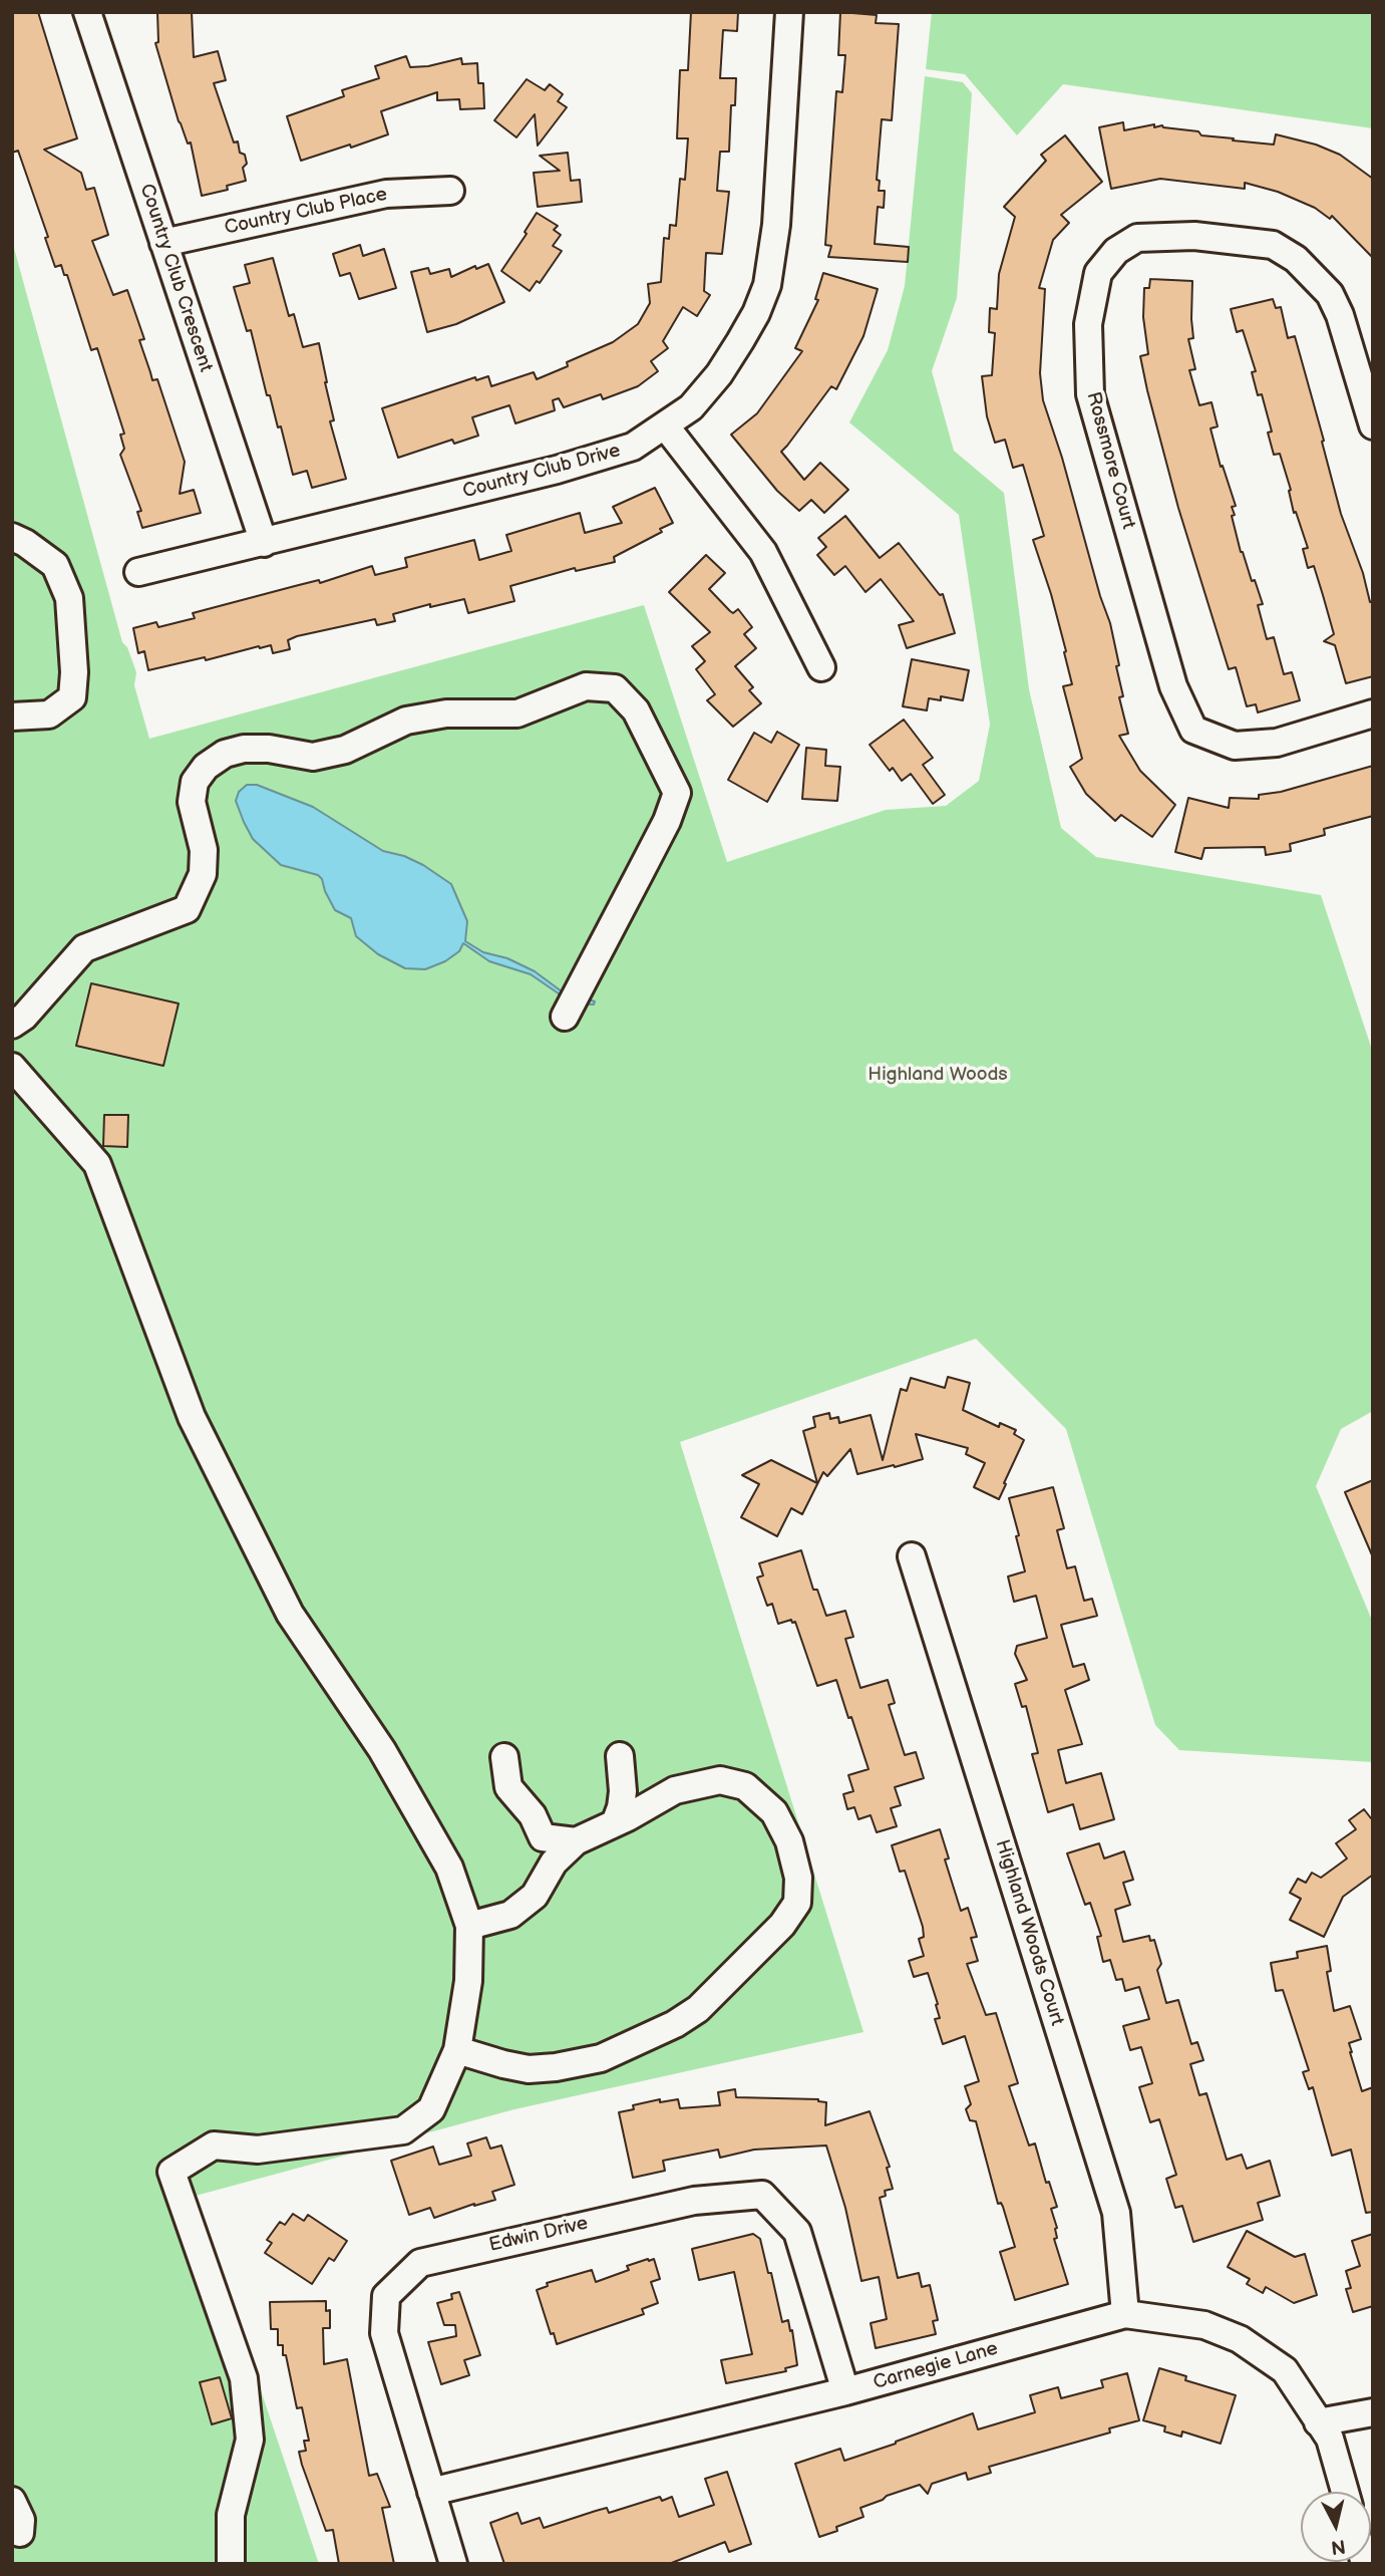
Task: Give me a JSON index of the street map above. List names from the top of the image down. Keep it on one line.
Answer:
{"streets":{"street":["Country Club Place","Country Club Crescent","Rossmore Court","Country Club Drive","Highland Woods Court","Edwin Drive","Carnegie Lane"]},"crossings":[["Country Club Place","Country Club Crescent"],["Country Club Crescent","Country Club Drive"],["Highland Woods Court","Carnegie Lane"],["Edwin Drive","Carnegie Lane"]],"parks":["Highland Woods"],"north":"bottom"}
